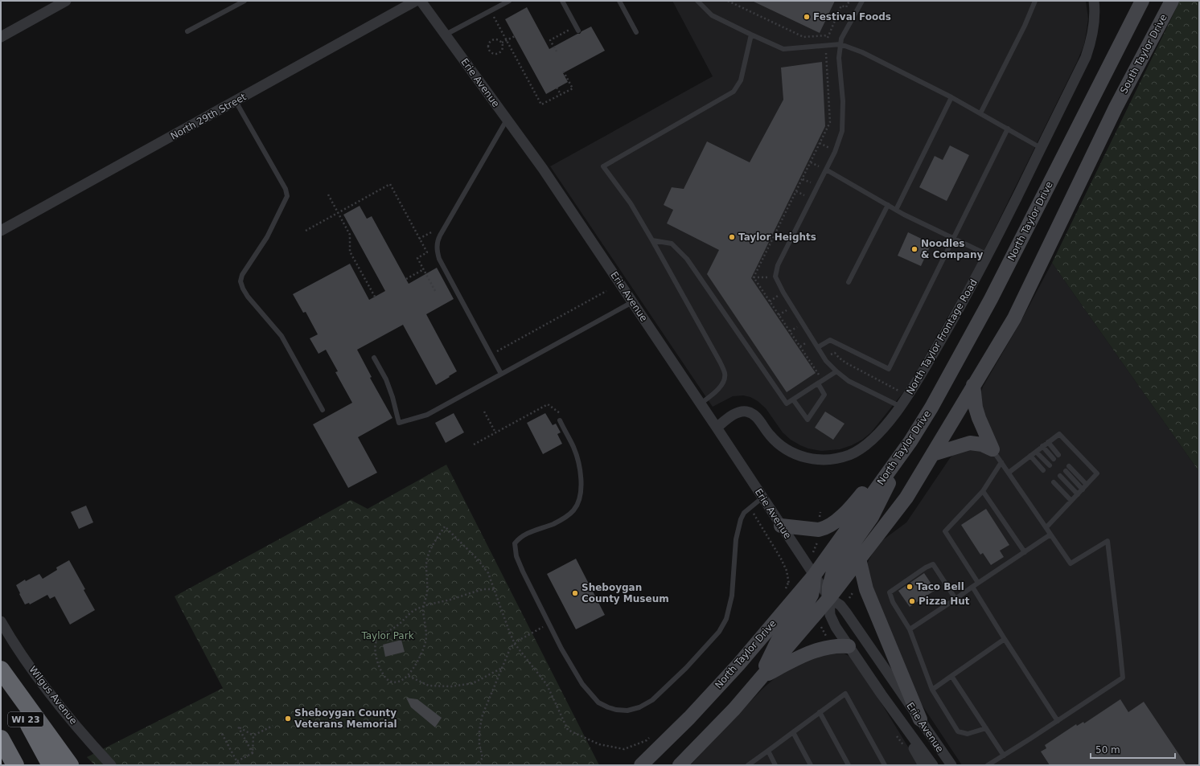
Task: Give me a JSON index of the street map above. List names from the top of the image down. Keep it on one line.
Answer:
{"streets":{"highway":["WI 23"],"main road":["South Taylor Drive","North Taylor Drive"],"street":["Erie Avenue","North 29th Street","North Taylor Frontage Road","Wilgus Avenue"]},"crossings":[["Erie Avenue","North Taylor Drive"],["Erie Avenue","North Taylor Frontage Road"]],"parks":["Taylor Park"],"places":["Festival Foods","Taylor Heights","Noodles & Company","Taco Bell","Sheboygan County Museum","Pizza Hut","Sheboygan County Veterans Memorial"],"scale_bar":"50 m"}
